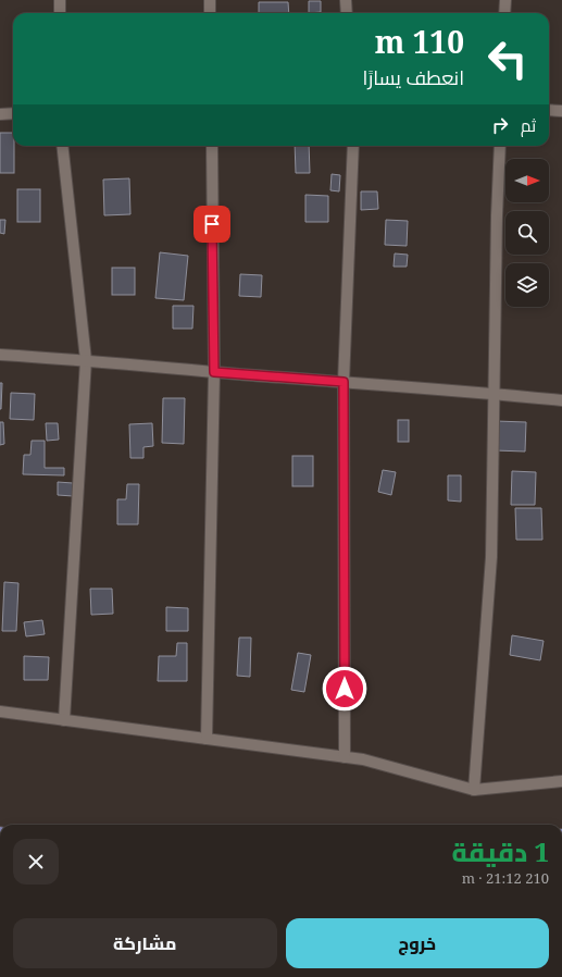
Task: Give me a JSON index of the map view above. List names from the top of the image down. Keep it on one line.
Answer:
{"north":"right","page":{"turn":["110 m","انعطف يسارًا"],"then":"ثم","heading":["1 دقيقة","210 m · 21:12"],"buttons":["خروج","مشاركة"]}}
